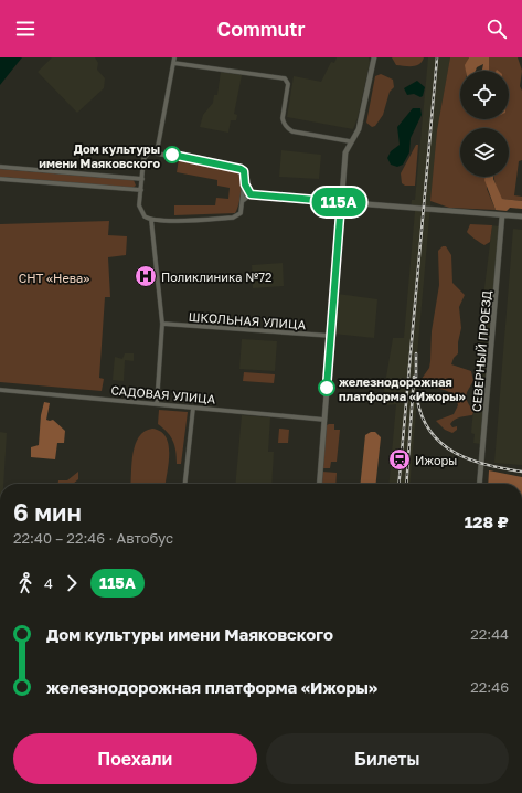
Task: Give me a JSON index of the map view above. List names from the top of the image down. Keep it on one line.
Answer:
{"streets":{"street":["ШКОЛЬНАЯ УЛИЦА","СЕВЕРНЫЙ ПРОЕЗД","САДОВАЯ УЛИЦА"]},"parks":["СНТ «Нева»"],"places":{"other":["Дом культуры имени Маяковского","железнодорожная платформа «Ижоры»"],"hospital":["Поликлиника №72"],"station":["Ижоры"]},"lines":["bus line 115А"],"page":{"header":"Commutr","on_map":"115А","heading":["6 мин","22:40 – 22:46 · Автобус","128 ₽"],"legs":["4","115А"],"list":[{"name":"Дом культуры имени Маяковского","value":"22:44"},{"name":"железнодорожная платформа «Ижоры»","value":"22:46"}],"buttons":["Поехали","Билеты"]}}
